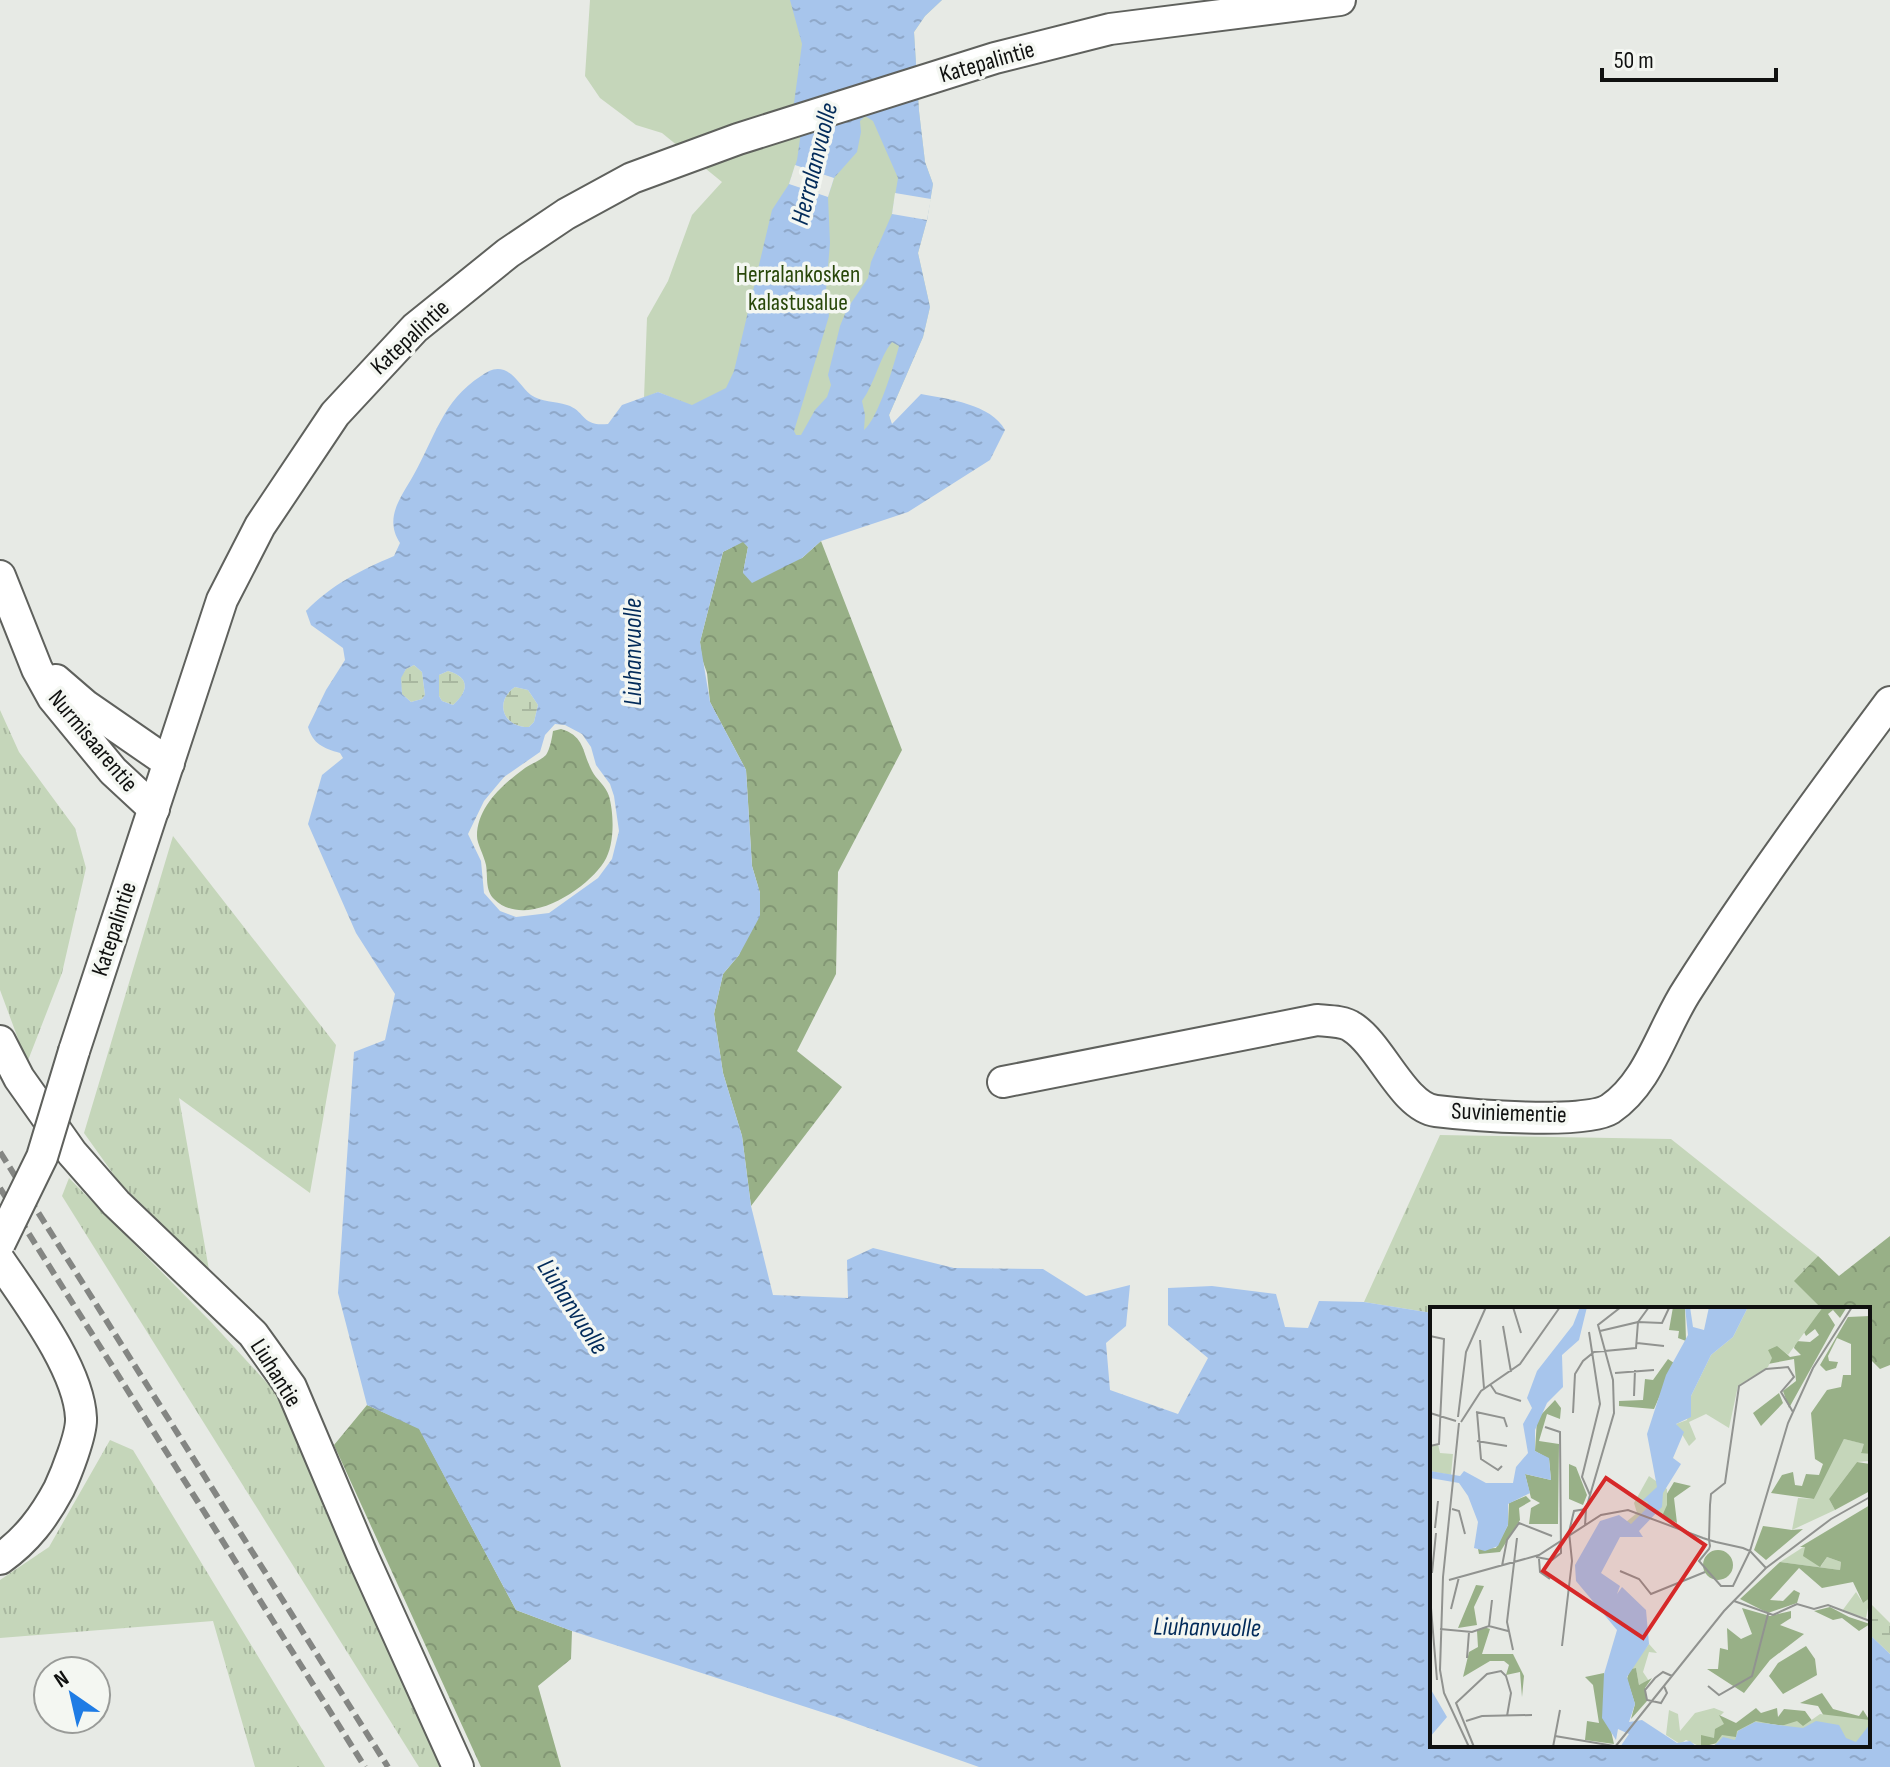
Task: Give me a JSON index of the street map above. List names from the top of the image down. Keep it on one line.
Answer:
{"streets":{"street":["Katepalintie","Nurmisaarentie","Suviniementie","Liuhantie"]},"crossings":[["Katepalintie","Nurmisaarentie"]],"water":["Herralanvuolle","Liuhanvuolle"],"parks":["Herralankosken kalastusalue"],"scale_bar":"50 m","north":"top left"}
